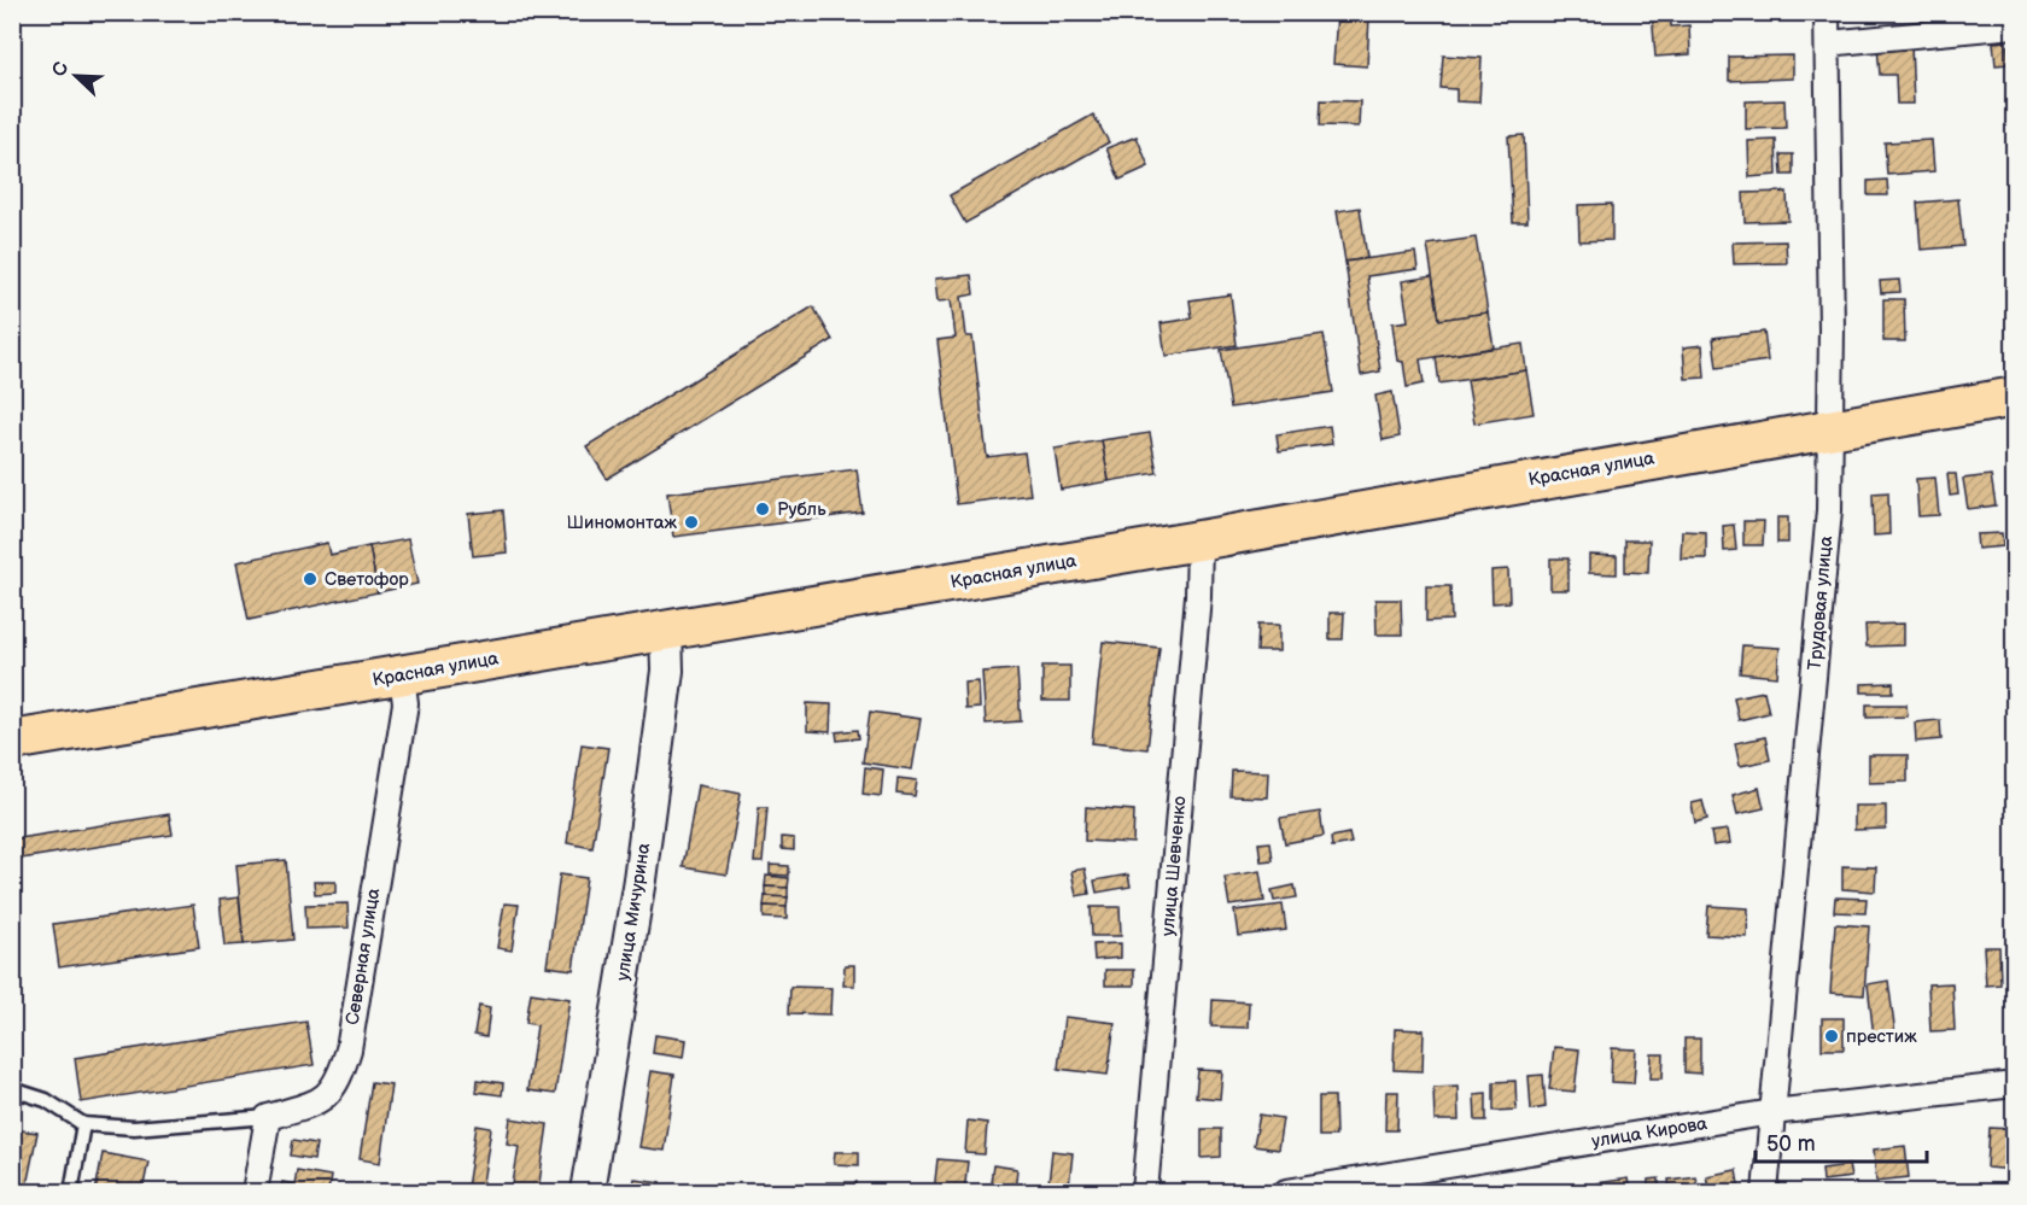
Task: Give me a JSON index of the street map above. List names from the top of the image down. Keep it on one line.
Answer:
{"streets":{"main road":["Красная улица"],"street":["Трудовая улица","улица Шевченко","улица Мичурина","Северная улица","улица Кирова"]},"crossings":[["Красная улица","Трудовая улица"],["Красная улица","улица Шевченко"],["Красная улица","улица Мичурина"],["Красная улица","Северная улица"],["Трудовая улица","улица Кирова"]],"places":["Рубль","Шиномонтаж","Светофор","престиж"],"scale_bar":"50 m","north":"top left"}
